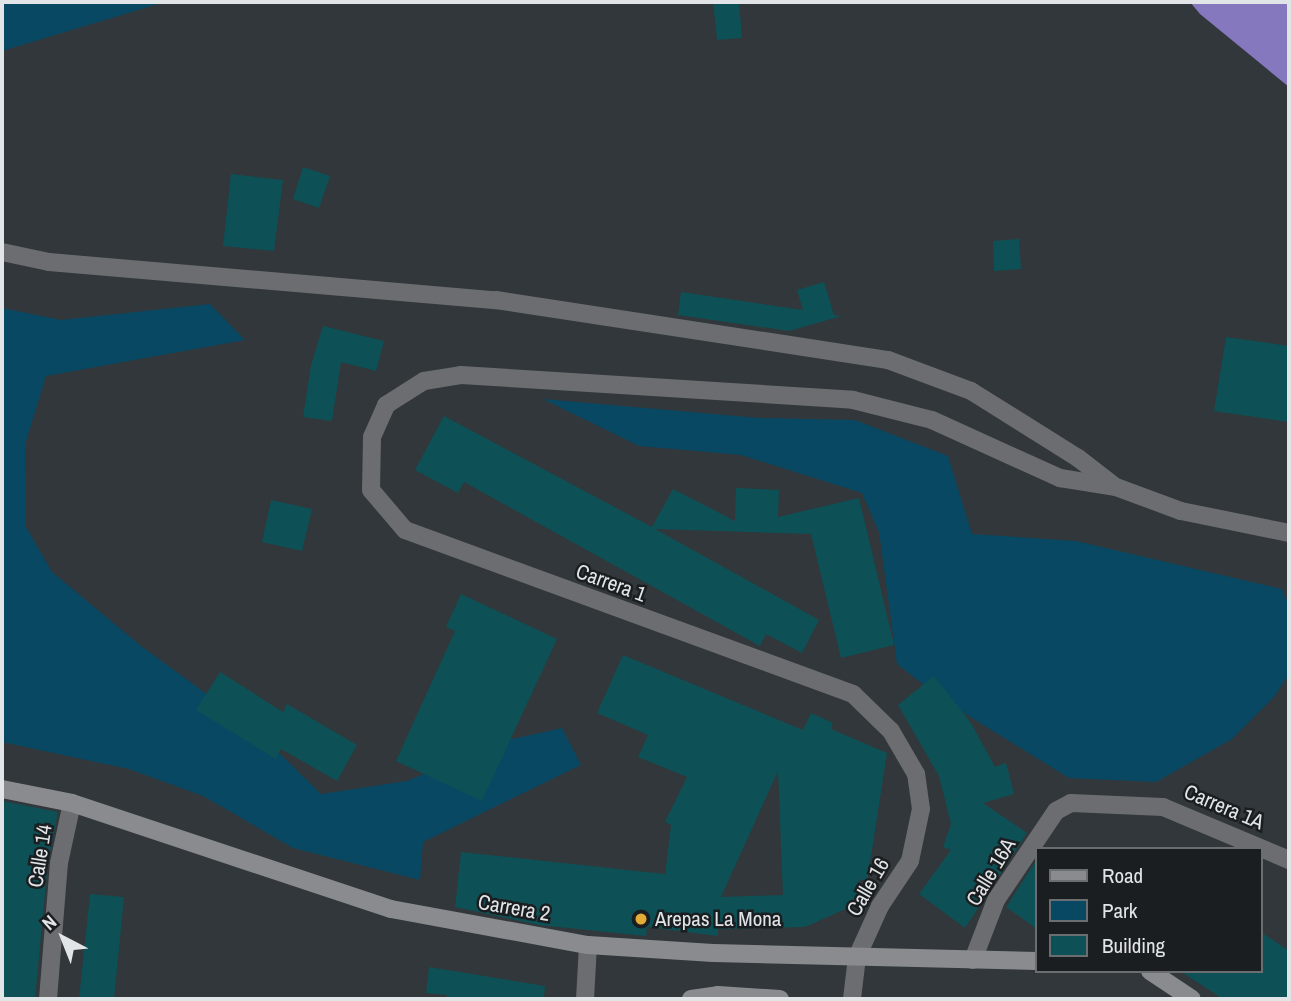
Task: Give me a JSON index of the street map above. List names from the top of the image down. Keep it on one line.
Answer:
{"streets":{"main road":["Carrera 2"],"street":["Carrera 1","Carrera 1A","Calle 14","Calle 16A","Calle 16"]},"crossings":[["Carrera 1","Calle 16"],["Carrera 1A","Calle 16A"],["Calle 14","Carrera 2"],["Calle 16A","Carrera 2"],["Calle 16","Carrera 2"]],"places":["Arepas La Mona"],"legend":["Road","Park","Building"],"north":"top left"}
